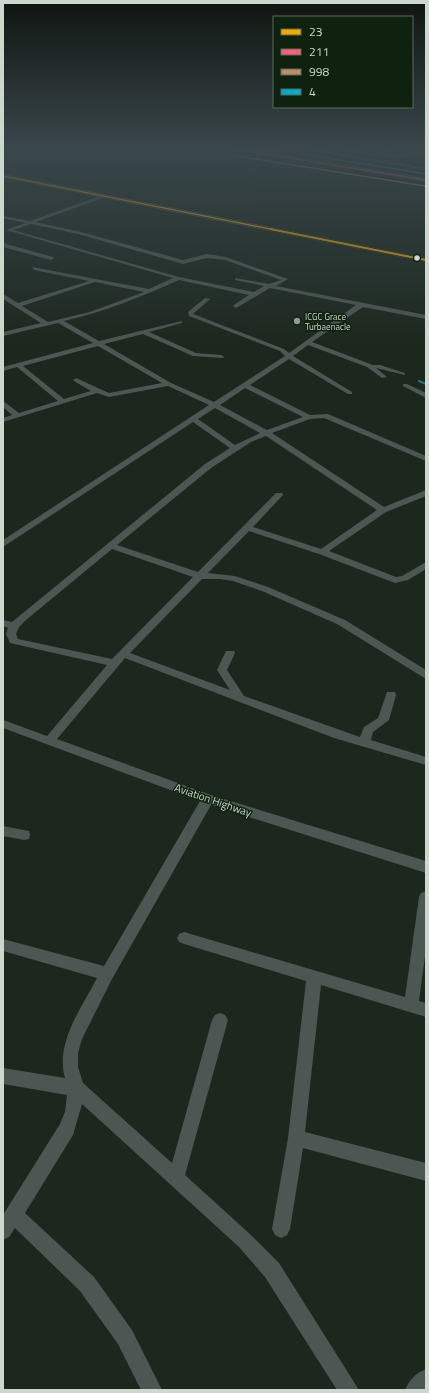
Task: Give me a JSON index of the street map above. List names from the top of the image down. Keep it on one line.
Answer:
{"streets":{"street":["Aviation Highway"]},"places":["ICGC Grace Turbaenacle"],"lines":["transit line 23"],"legend":["23","211","998","4"]}
